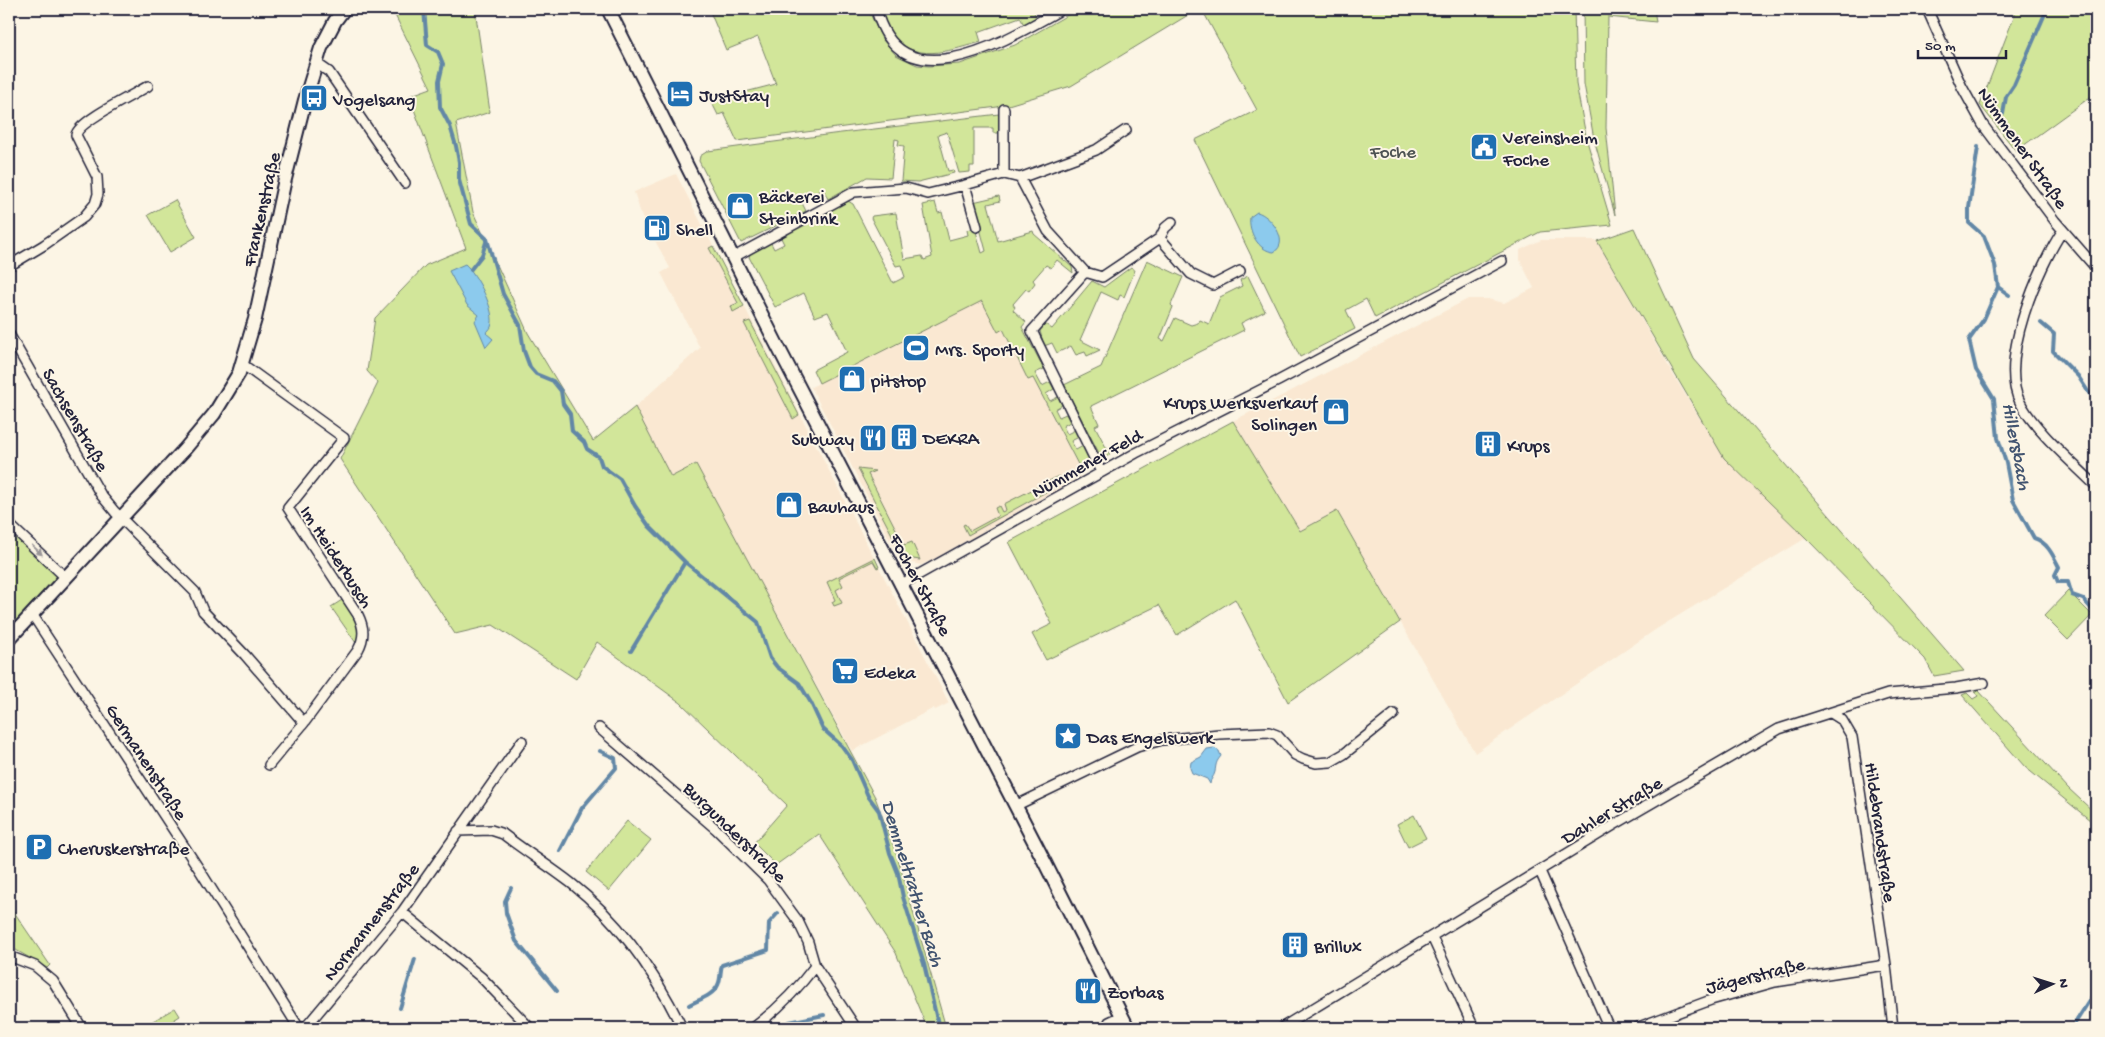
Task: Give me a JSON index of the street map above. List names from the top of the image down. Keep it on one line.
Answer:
{"streets":{"main road":["Frankenstraße","Focher Straße"],"street":["Nümmener Straße","Sachsenstraße","Nümmener Feld","Im Heiderbusch","Germanenstraße","Dahler Straße","Burgunderstraße","Hildebrandstraße","Normannenstraße","Jägerstraße"]},"crossings":[["Frankenstraße","Sachsenstraße"],["Frankenstraße","Im Heiderbusch"],["Frankenstraße","Germanenstraße"],["Nümmener Feld","Focher Straße"],["Dahler Straße","Hildebrandstraße"],["Hildebrandstraße","Jägerstraße"]],"water":["Hillersbach","Demmeltrather Bach"],"parks":["Foche"],"places":{"hotel":["JustStay"],"bus stop":["Vogelsang"],"public building":["Vereinsheim Foche"],"shop":["Bäckerei Steinbrink","pitstop","Krups Werksverkauf Solingen","Bauhaus"],"fuel station":["Shell"],"sports":["Mrs. Sporty"],"building":["DEKRA","Krups","Brillux"],"restaurant":["Subway","Zorbas"],"supermarket":["Edeka"],"place":["Das Engelswerk"],"parking":["Cheruskerstraße"]},"scale_bar":"50 m","north":"right"}
